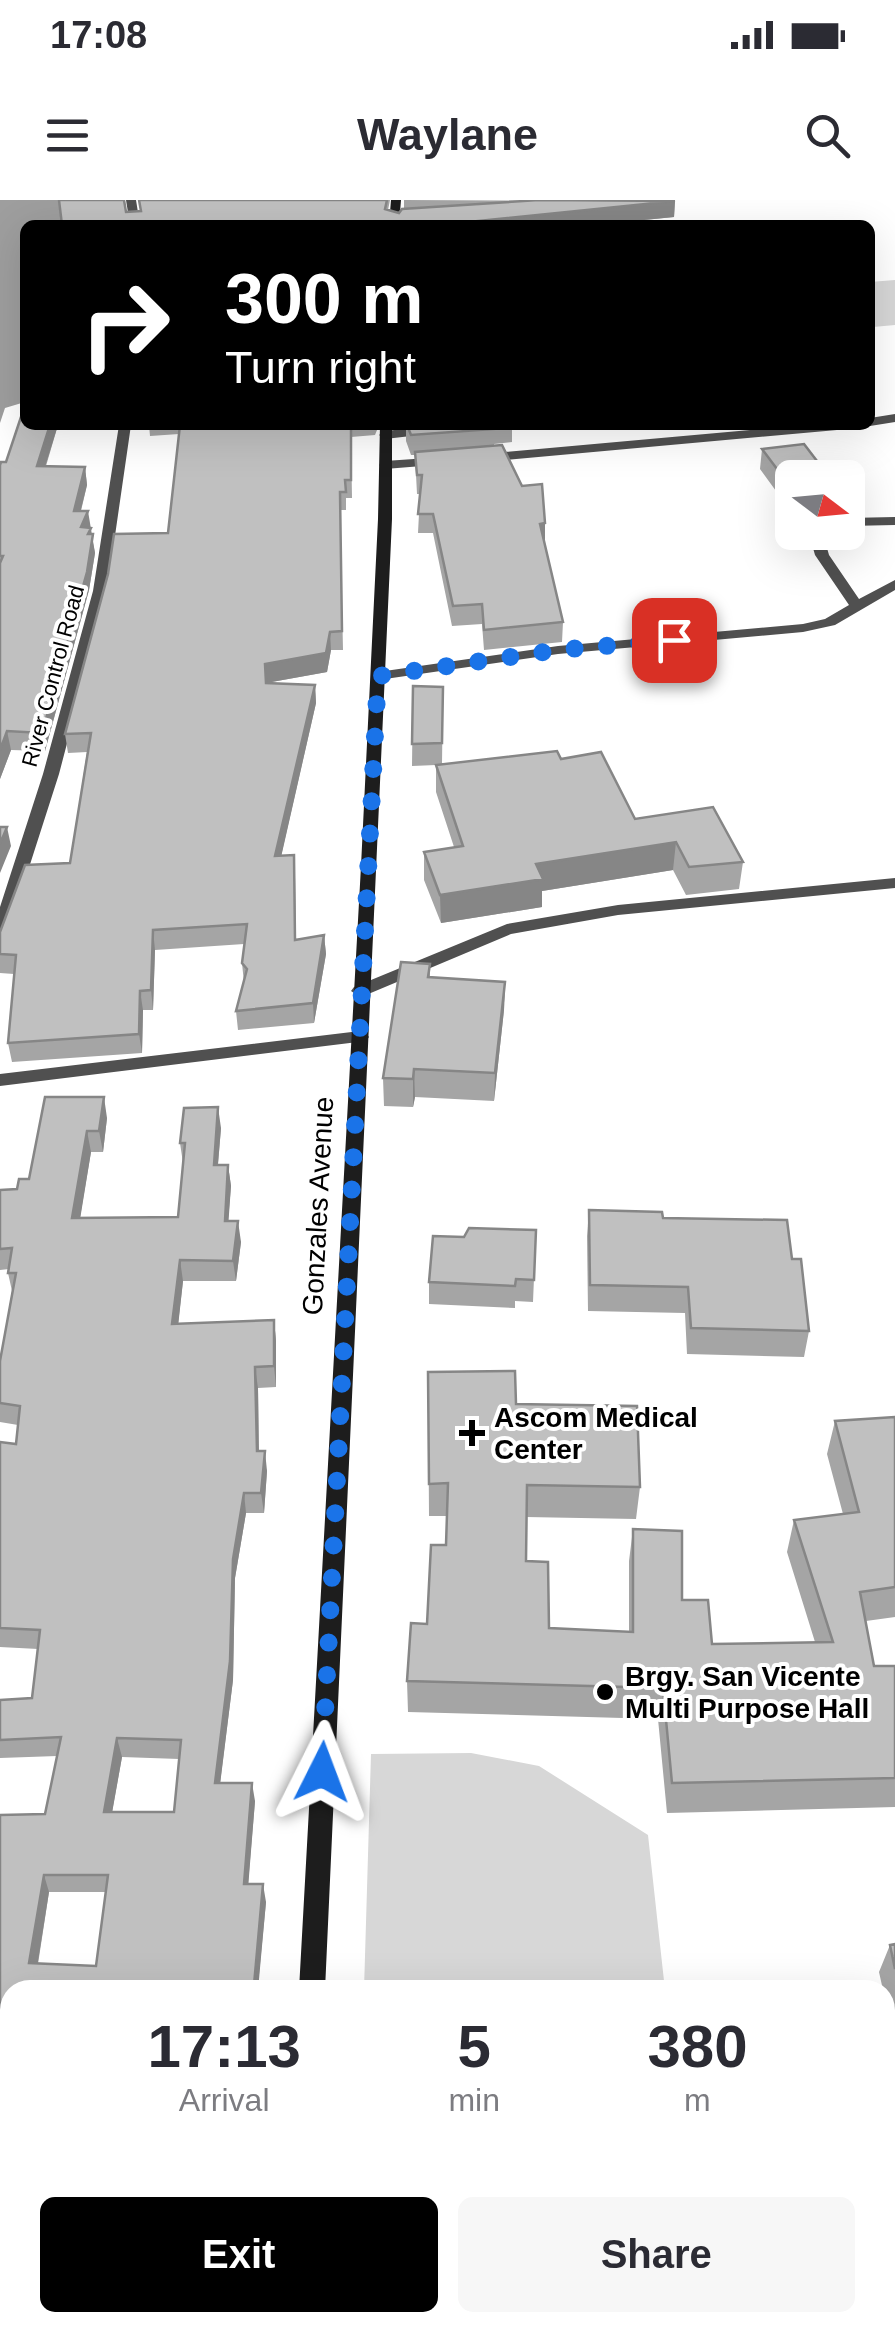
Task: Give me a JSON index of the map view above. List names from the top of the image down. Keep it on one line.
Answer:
{"streets":{"main road":["Gonzales Avenue"],"street":["River Control Road"]},"places":{"health":["Ascom Medical Center"],"other":["Brgy. San Vicente Multi Purpose Hall"]},"north":"right","page":{"status":"17:08","header":"Waylane","turn":["300 m","Turn right"],"eta":["17:13","Arrival","5","min","380","m"],"buttons":["Exit","Share"]}}
